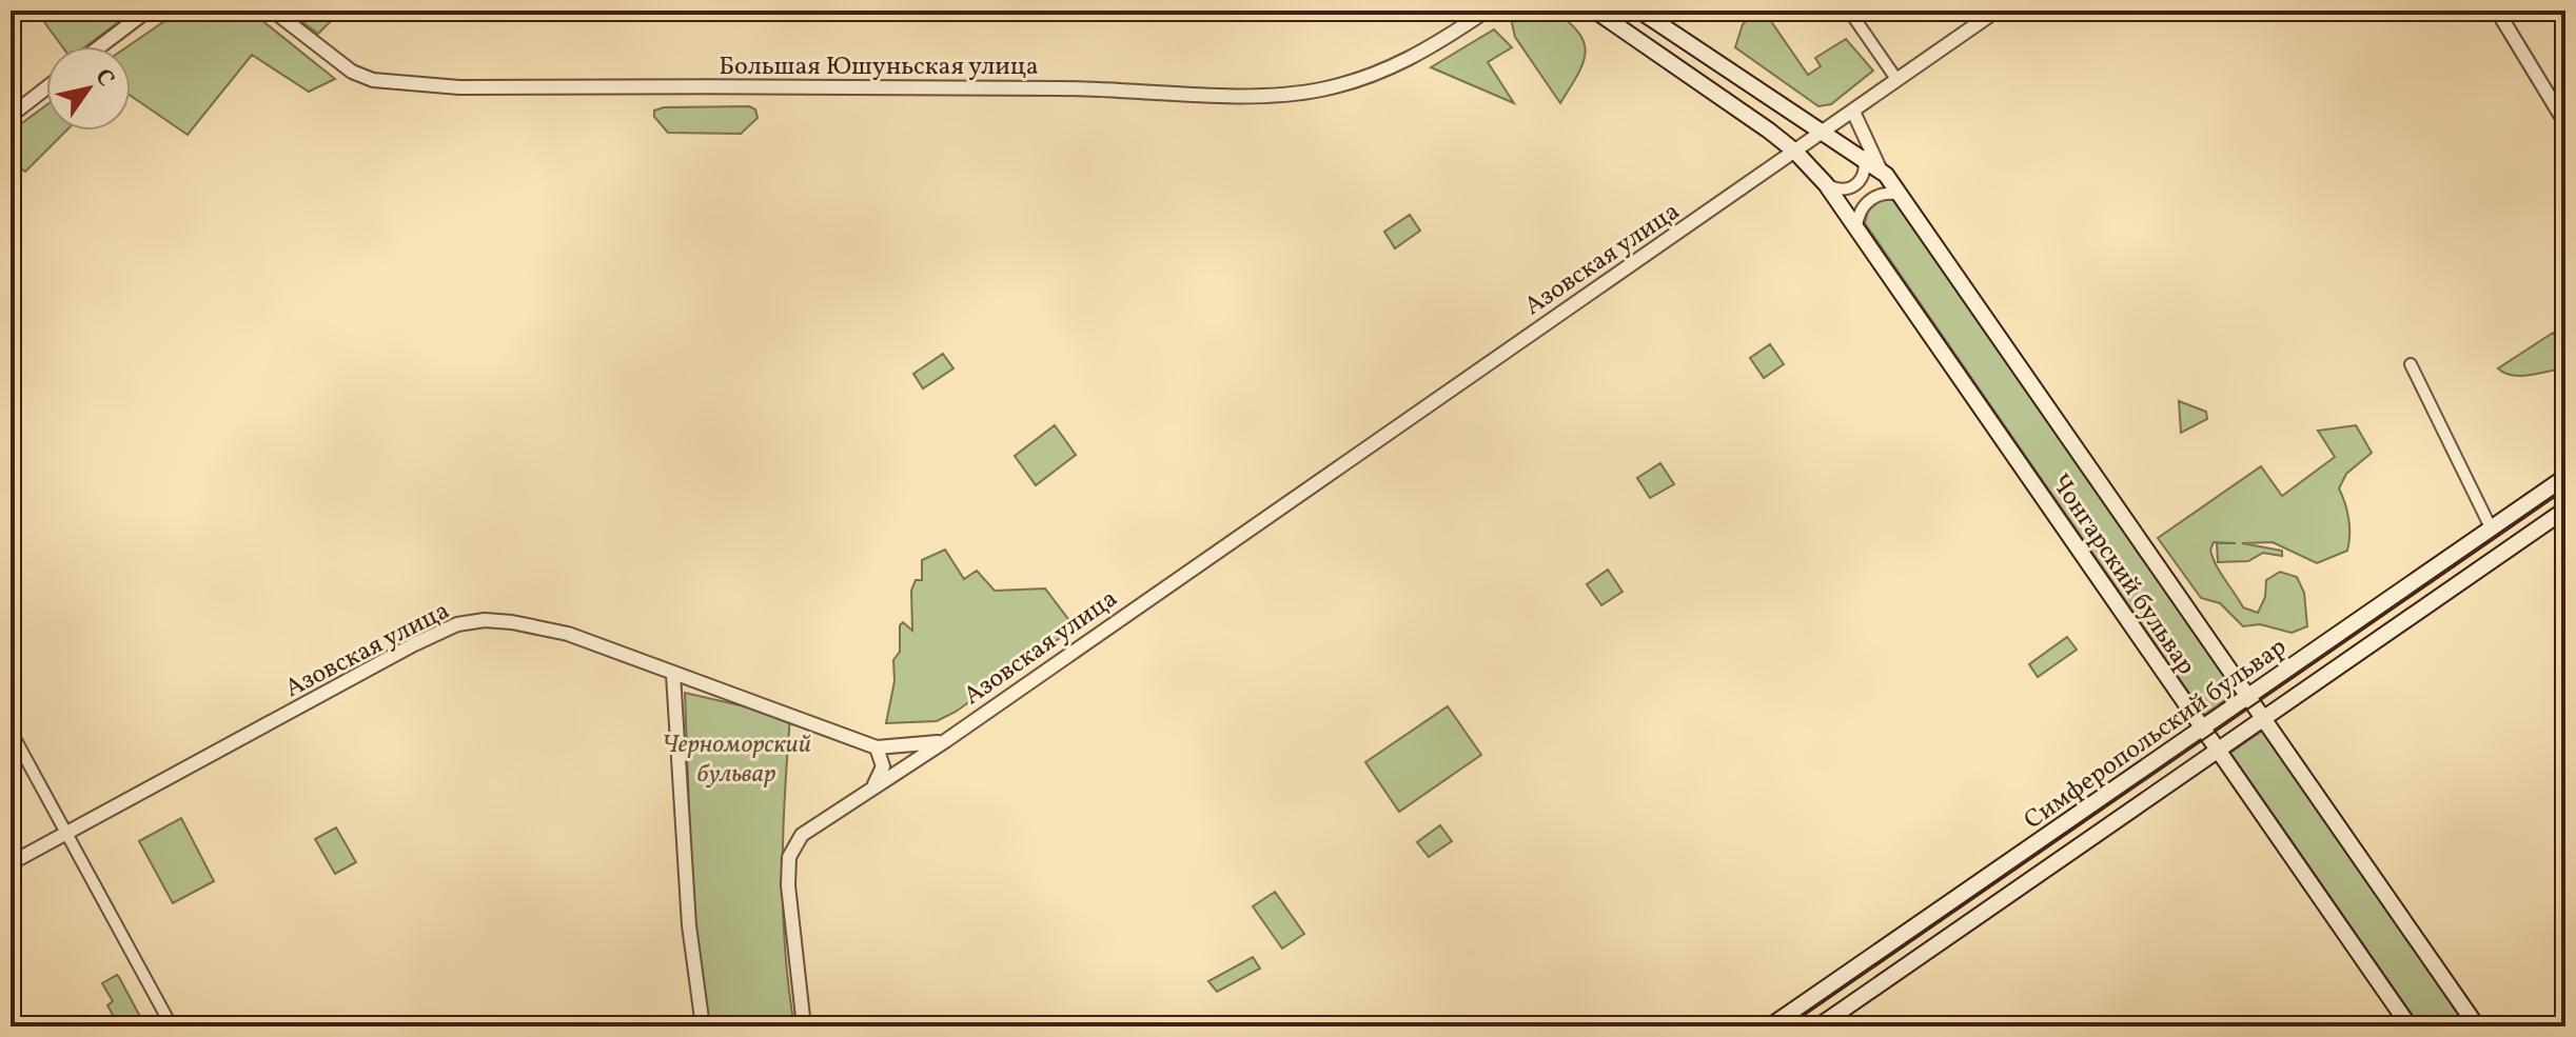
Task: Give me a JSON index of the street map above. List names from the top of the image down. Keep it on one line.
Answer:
{"streets":{"main road":["Чонгарский бульвар","Симферопольский бульвар"],"street":["Большая Юшуньская улица","Азовская улица"]},"crossings":[["Азовская улица","Чонгарский бульвар"],["Чонгарский бульвар","Симферопольский бульвар"]],"parks":["Черноморский бульвар"],"north":"top right"}
